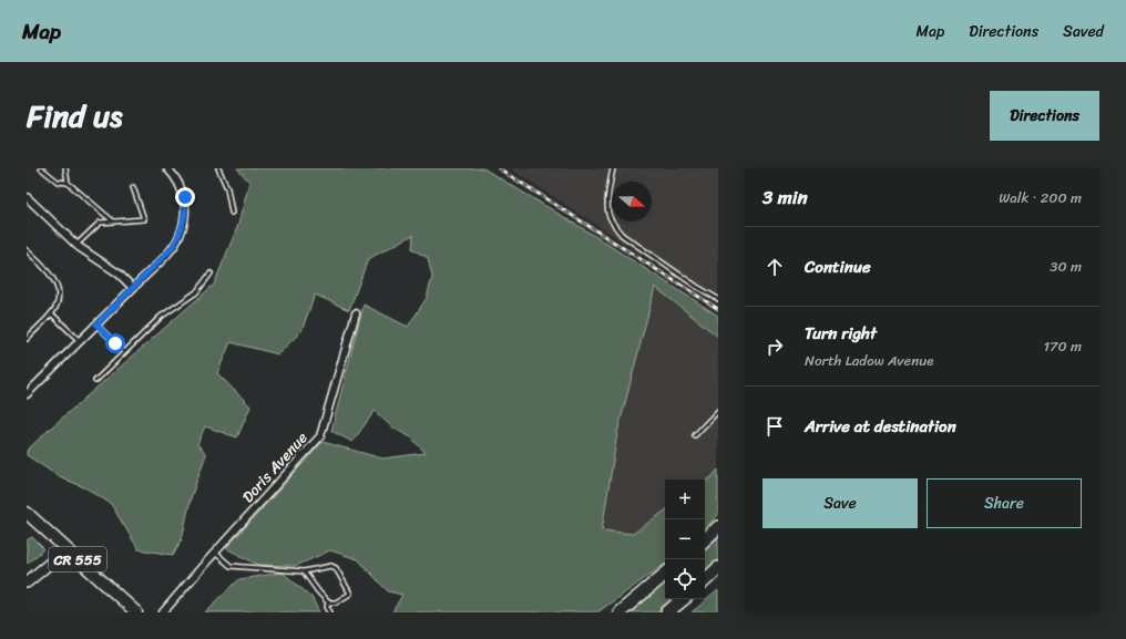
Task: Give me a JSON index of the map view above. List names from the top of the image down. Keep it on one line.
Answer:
{"streets":{"main road":["CR 555"],"street":["Doris Avenue"]},"north":"right","page":{"header":"Map","nav":["Map","Directions","Saved"],"title":"Find us","buttons":["Directions",["Save","Share"]],"heading":["3 min","Walk · 200 m"],"list":[["Continue","30 m"],["Turn right","North Ladow Avenue","170 m"],"Arrive at destination"],"map_buttons":["+","−"]}}
